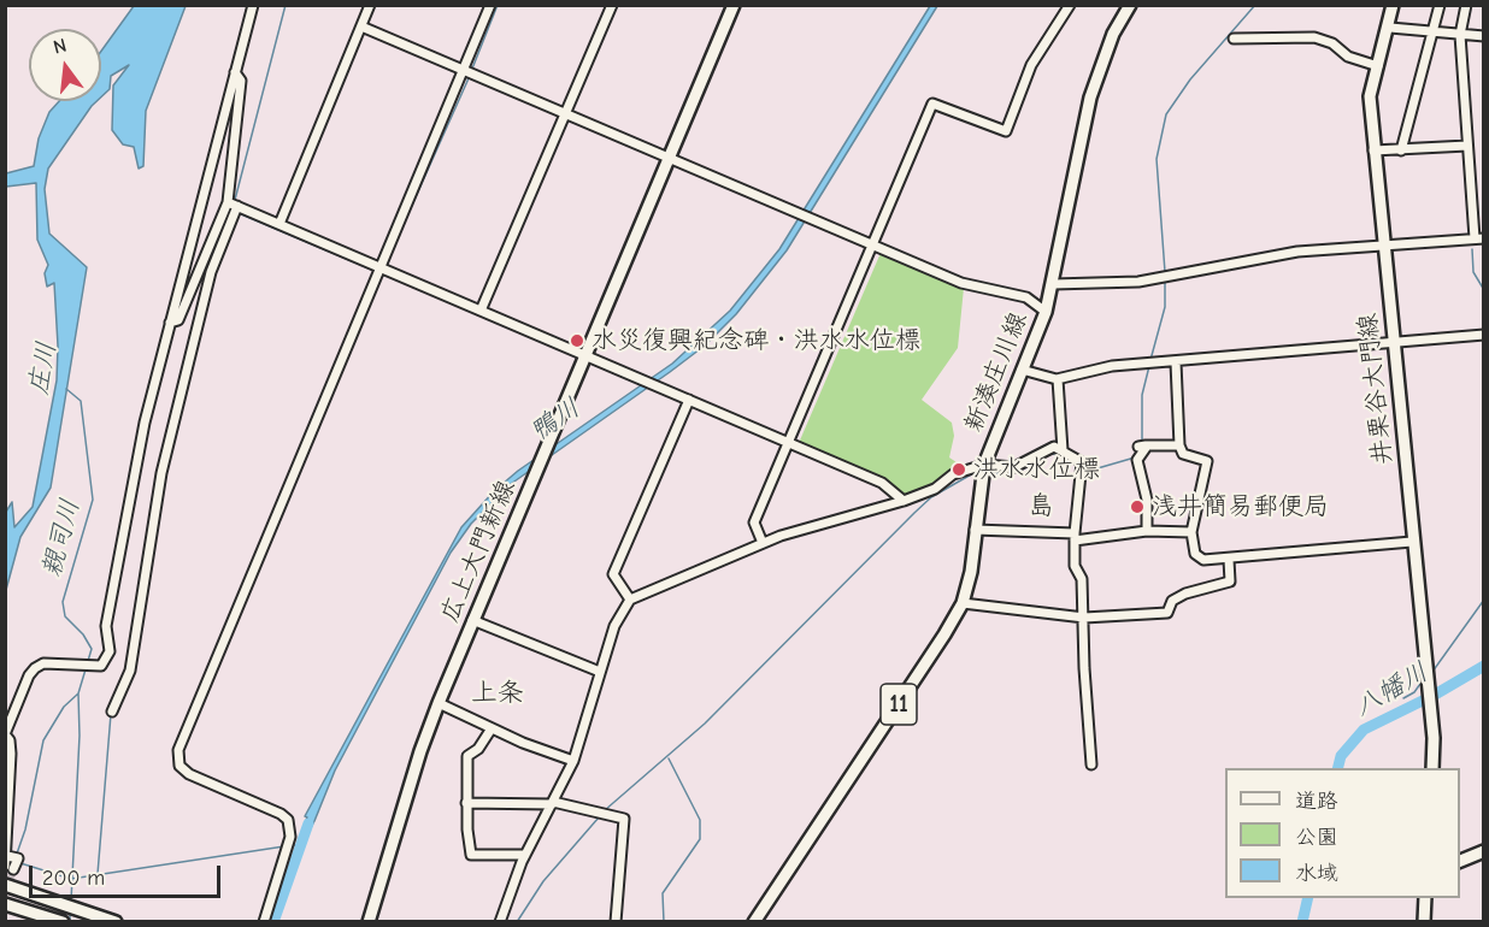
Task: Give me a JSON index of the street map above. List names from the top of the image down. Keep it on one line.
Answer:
{"streets":{"main road":["新湊庄川線","井栗谷大門線","広上大門新線","11"]},"districts":["島","上条"],"water":["庄川","鴨川","親司川","八幡川"],"places":["水災復興紀念碑・洪水水位標","洪水水位標","浅井簡易郵便局"],"legend":["道路","公園","水域"],"scale_bar":"200 m","north":"top"}
